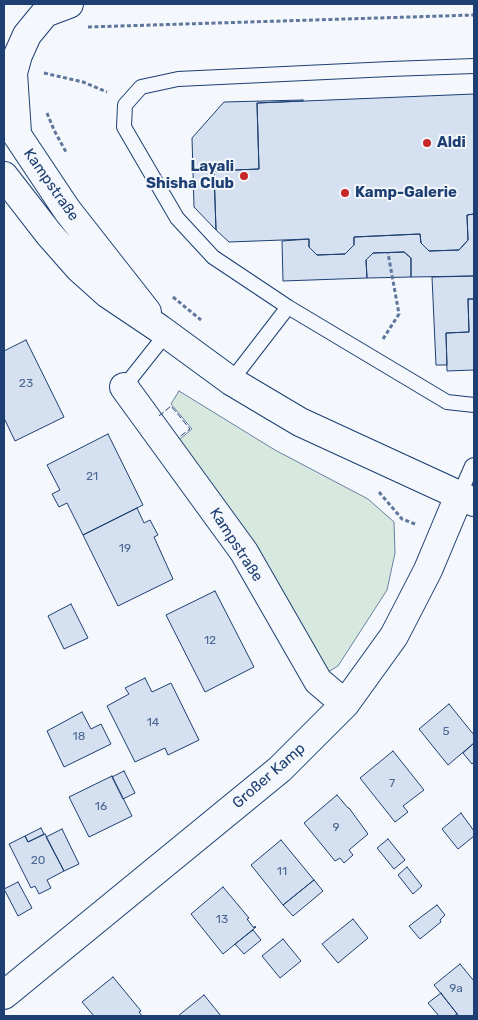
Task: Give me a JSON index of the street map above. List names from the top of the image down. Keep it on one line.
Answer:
{"streets":{"street":["Kampstraße","Großer Kamp"]},"crossings":[["Kampstraße","Großer Kamp"]],"places":["Aldi","Layali Shisha Club","Kamp-Galerie"],"house_numbers":["23","21","19","12","14","5","18","7","16","9","20","11","13","9a"]}
